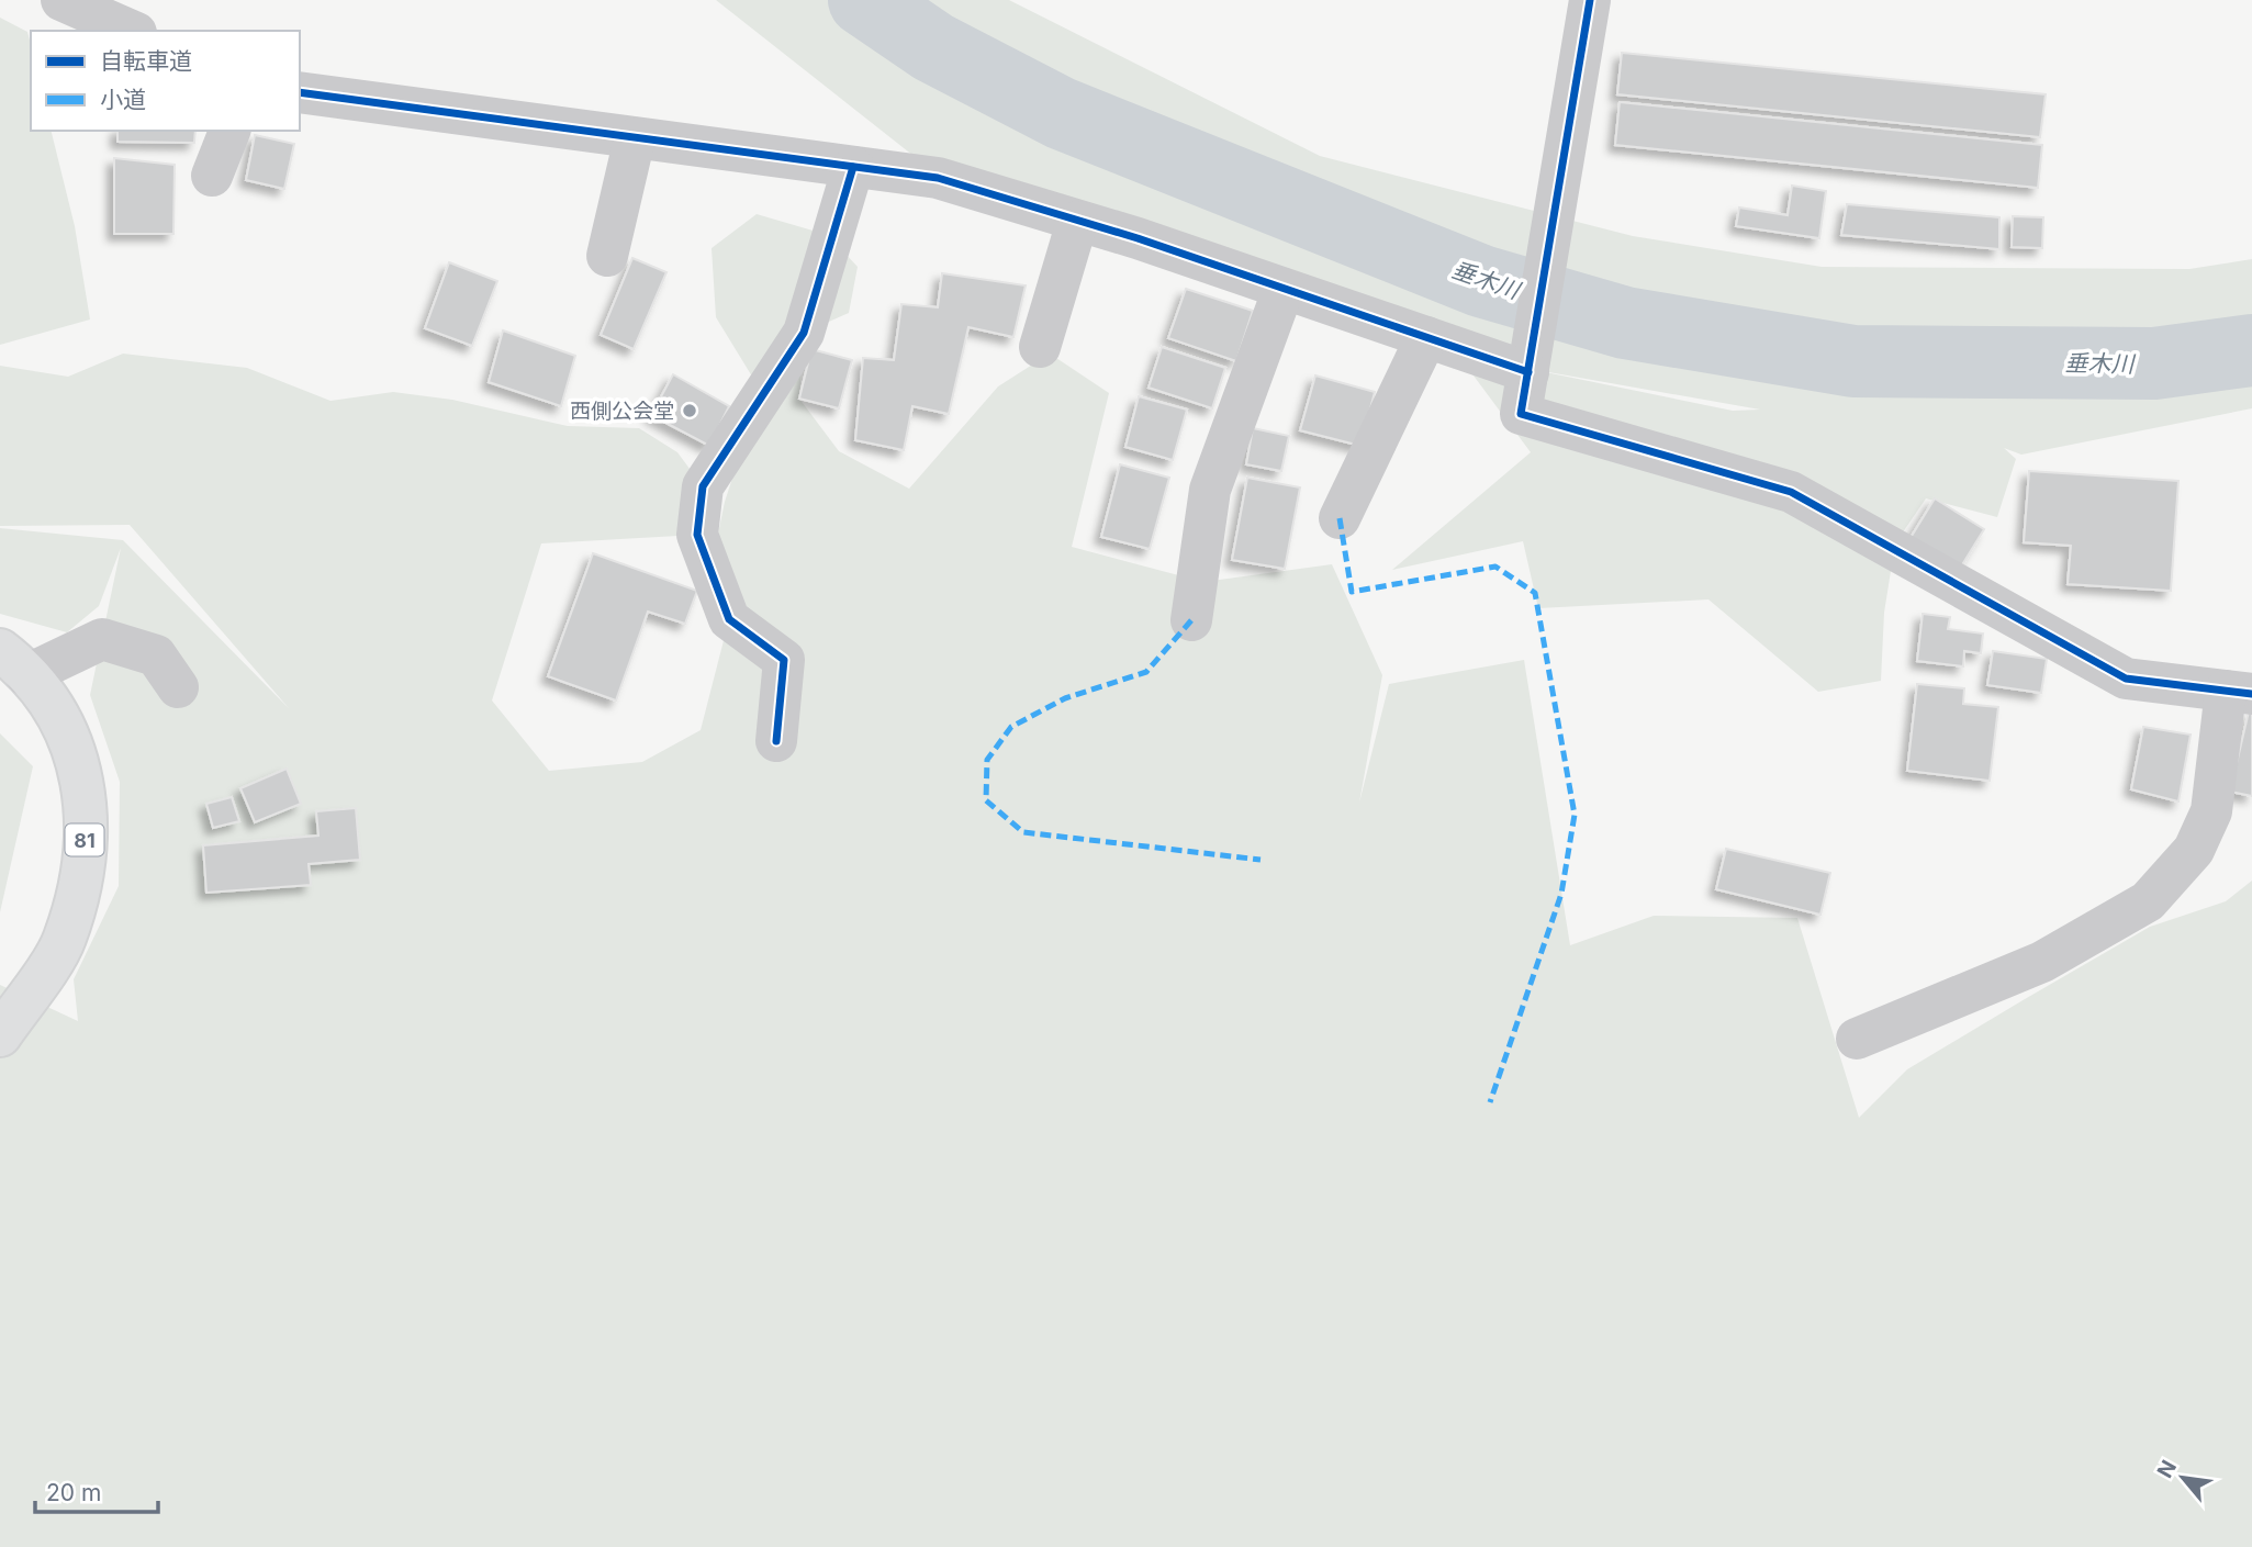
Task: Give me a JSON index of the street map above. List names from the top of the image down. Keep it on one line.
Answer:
{"streets":{"main road":["81"]},"water":["垂木川"],"places":["西側公会堂"],"legend":["自転車道","小道"],"scale_bar":"20 m","north":"top left"}
